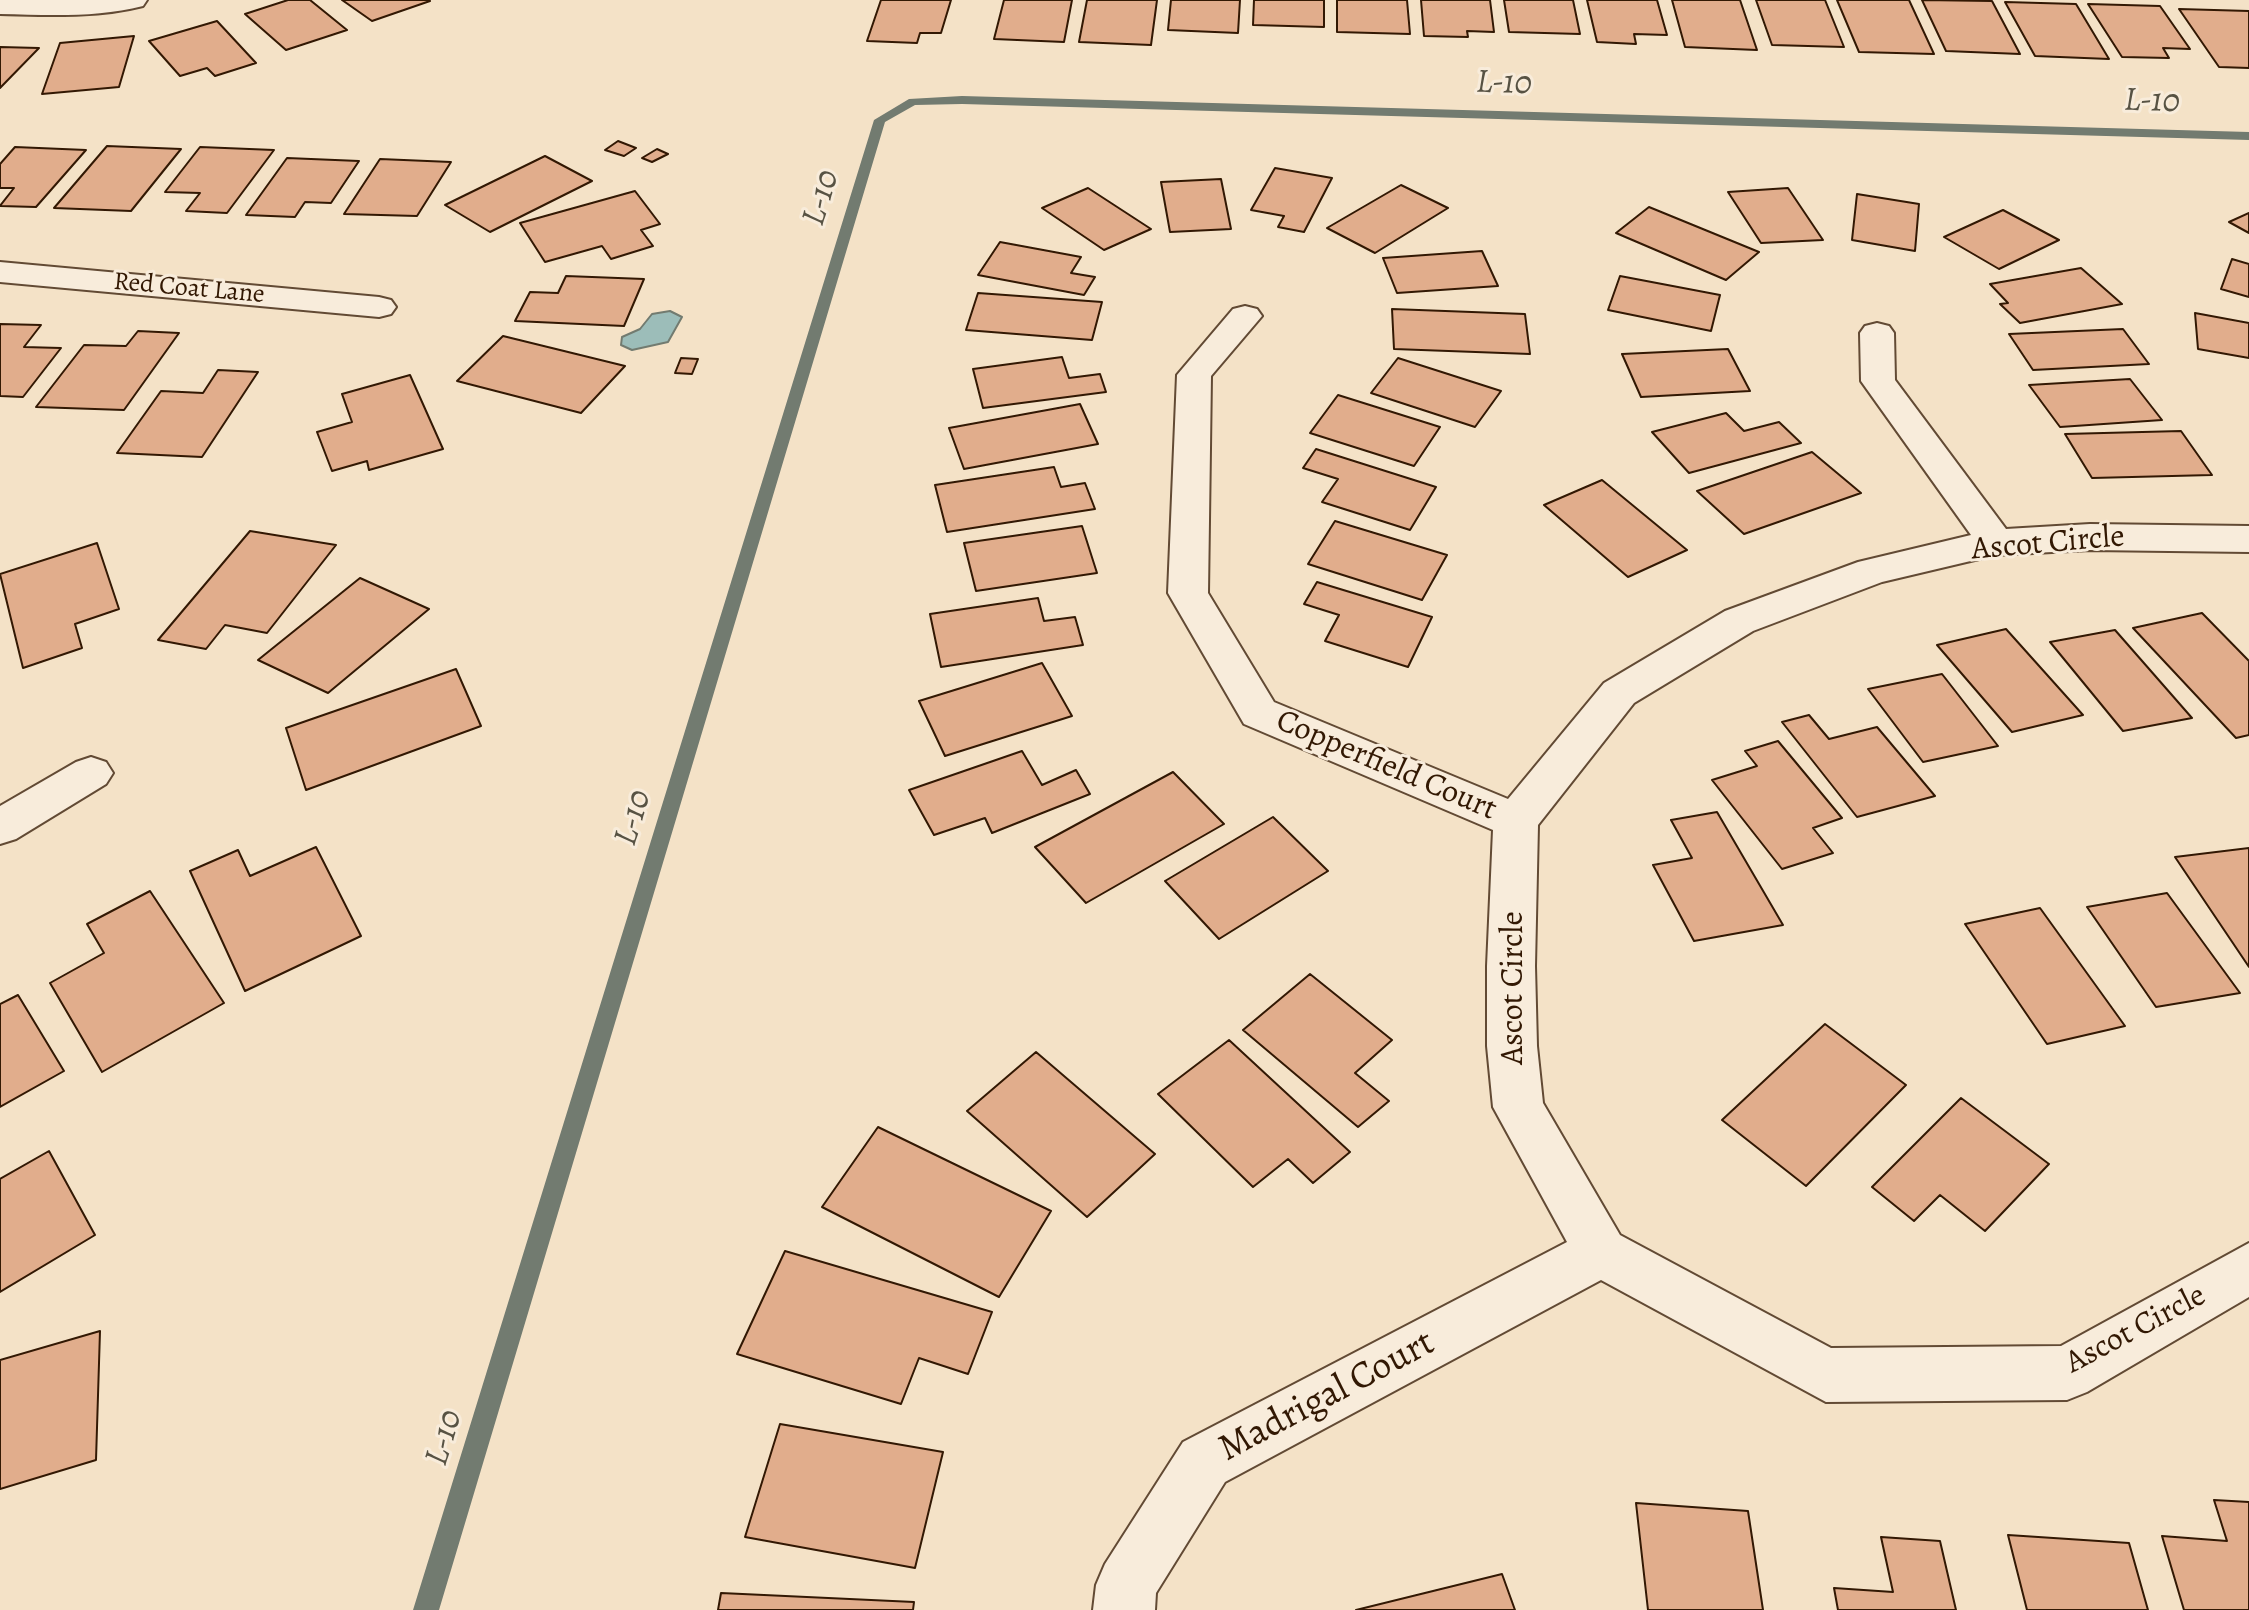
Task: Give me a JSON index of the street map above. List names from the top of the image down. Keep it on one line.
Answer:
{"streets":{"street":["Red Coat Lane","Ascot Circle","Copperfield Court","Madrigal Court"]},"crossings":[["Ascot Circle","Copperfield Court"],["Ascot Circle","Madrigal Court"]],"water":["L-10"]}
